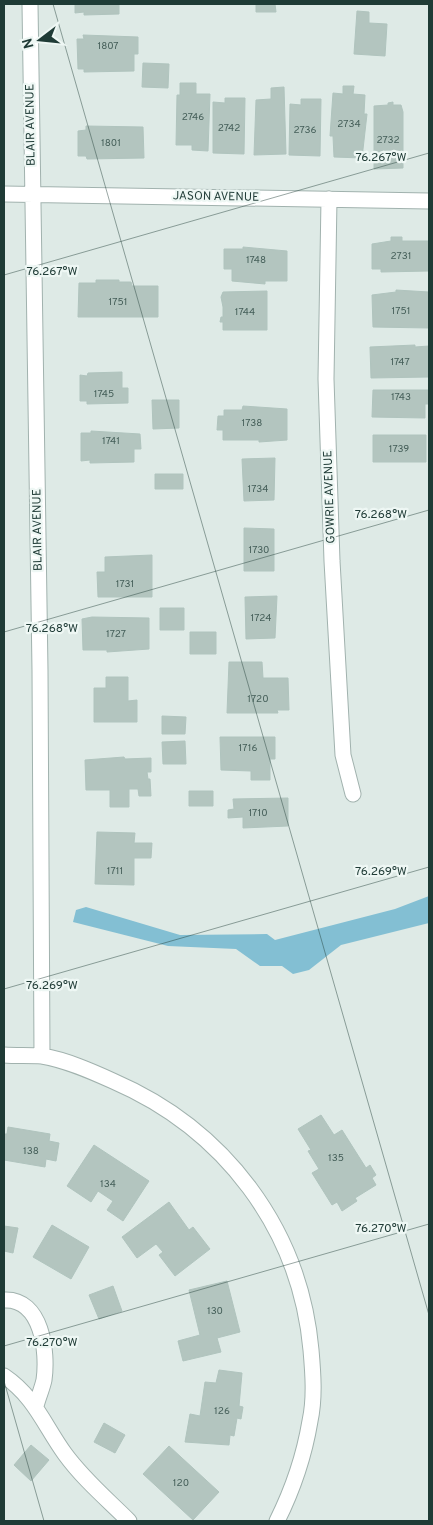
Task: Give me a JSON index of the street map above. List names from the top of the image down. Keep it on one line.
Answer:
{"streets":{"street":["BLAIR AVENUE","JASON AVENUE","GOWRIE AVENUE"]},"crossings":[["BLAIR AVENUE","JASON AVENUE"],["JASON AVENUE","GOWRIE AVENUE"]],"house_numbers":["1807","2746","2734","2742","2736","2732","1801","2731","1748","1751","1751","1744","1747","1745","1743","1738","1741","1739","1734","1730","1731","1724","1727","1720","1716","1710","1711","138","135","134","130","126","120"],"north":"left","coordinates":["76.267°W","76.268°W","76.269°W","76.270°W"]}
